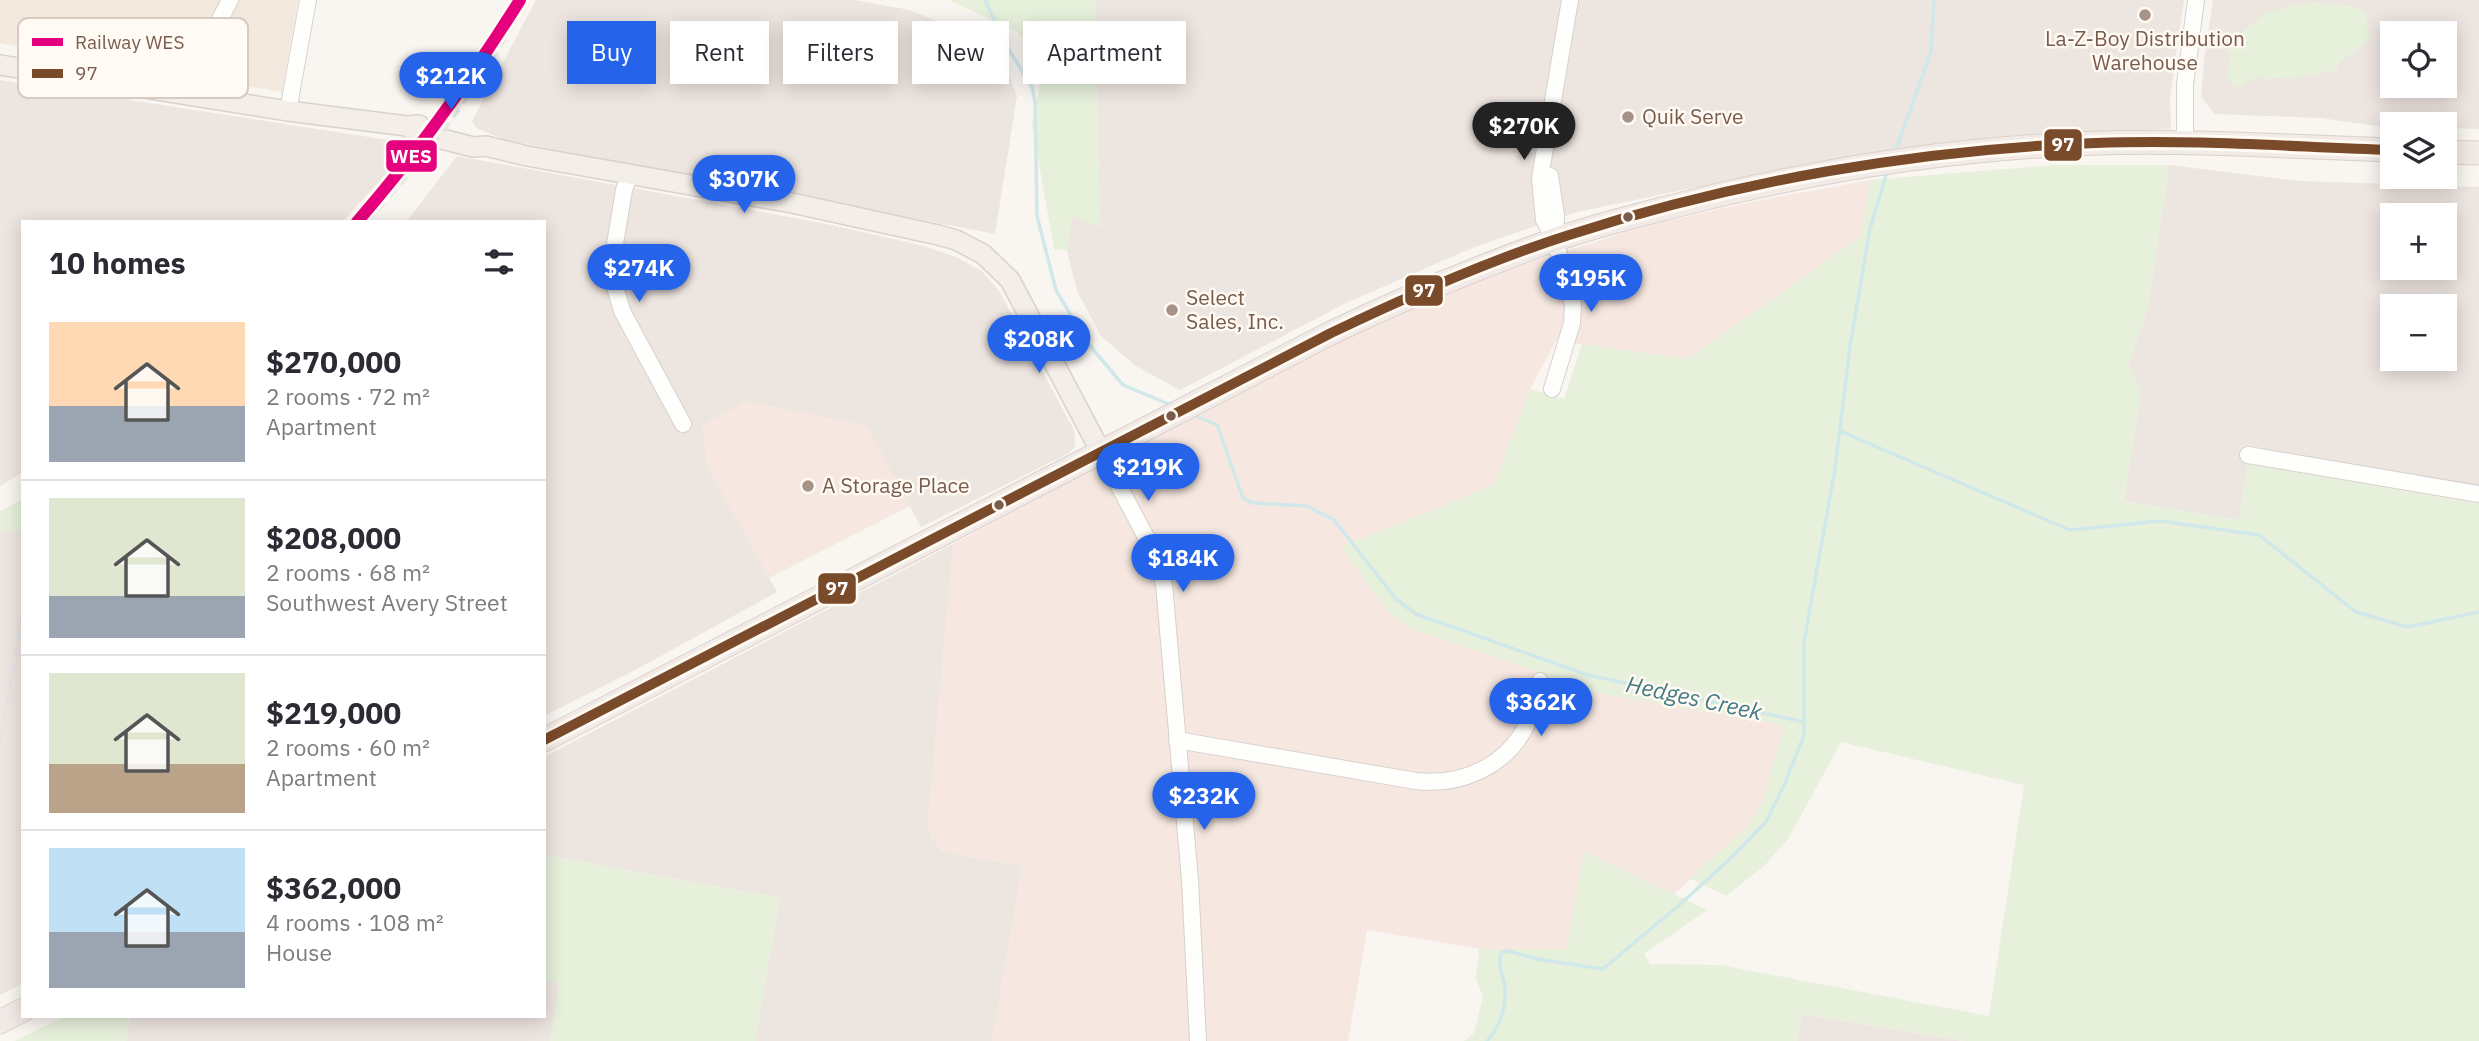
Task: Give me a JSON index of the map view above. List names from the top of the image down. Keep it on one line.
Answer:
{"water":["Hedges Creek"],"places":["La-Z-Boy Distribution Warehouse","Quik Serve","Select Sales, Inc.","A Storage Place"],"lines":["rail line WES","transit line 97"],"legend":["Railway WES","97"],"page":{"map_buttons":["+","−"],"chip":["Buy","Rent","Filters","New","Apartment"],"price":["$212K","$270K","$307K","$274K","$195K","$208K","$219K","$184K","$362K","$232K"],"heading":"10 homes","list":[{"name":"$270,000","note":"2 rooms · 72 m² · Apartment"},{"name":"$208,000","note":"2 rooms · 68 m² · Southwest Avery Street"},{"name":"$219,000","note":"2 rooms · 60 m² · Apartment"},{"name":"$362,000","note":"4 rooms · 108 m² · House"}]}}
